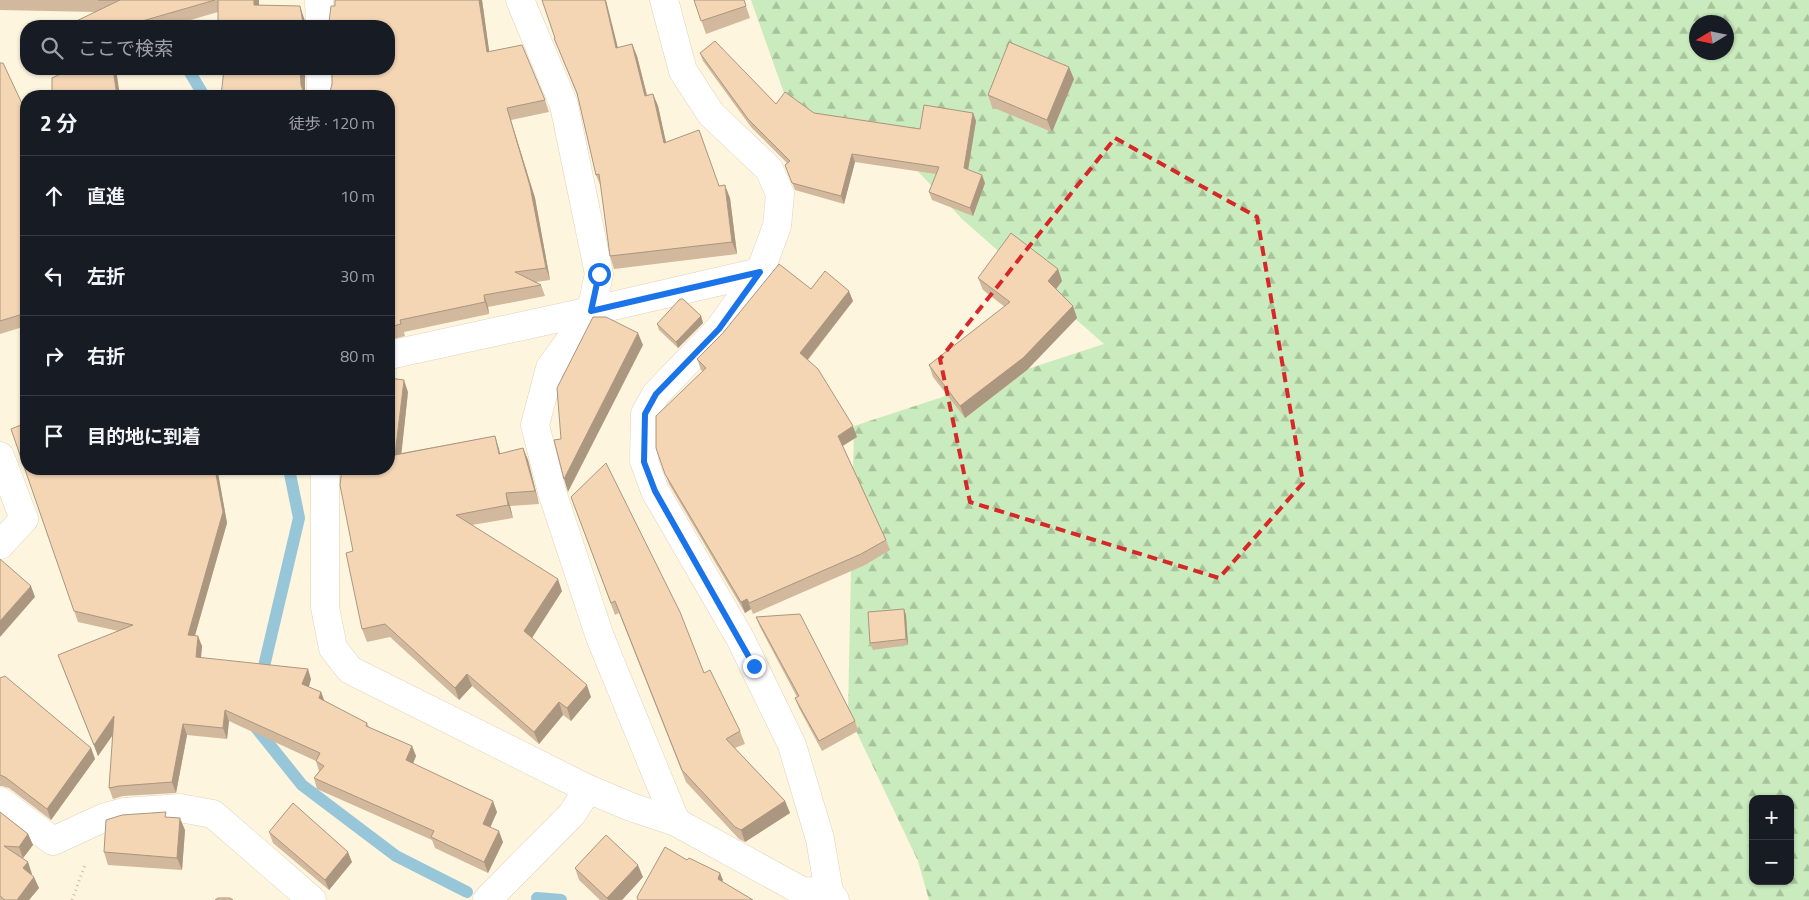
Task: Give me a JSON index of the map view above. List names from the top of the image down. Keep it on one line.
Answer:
{"north":"left","page":{"search":"ここで検索","heading":["2 分","徒歩 · 120 m"],"list":[["直進","10 m"],["左折","30 m"],["右折","80 m"],"目的地に到着"],"map_buttons":["+","−"]}}
